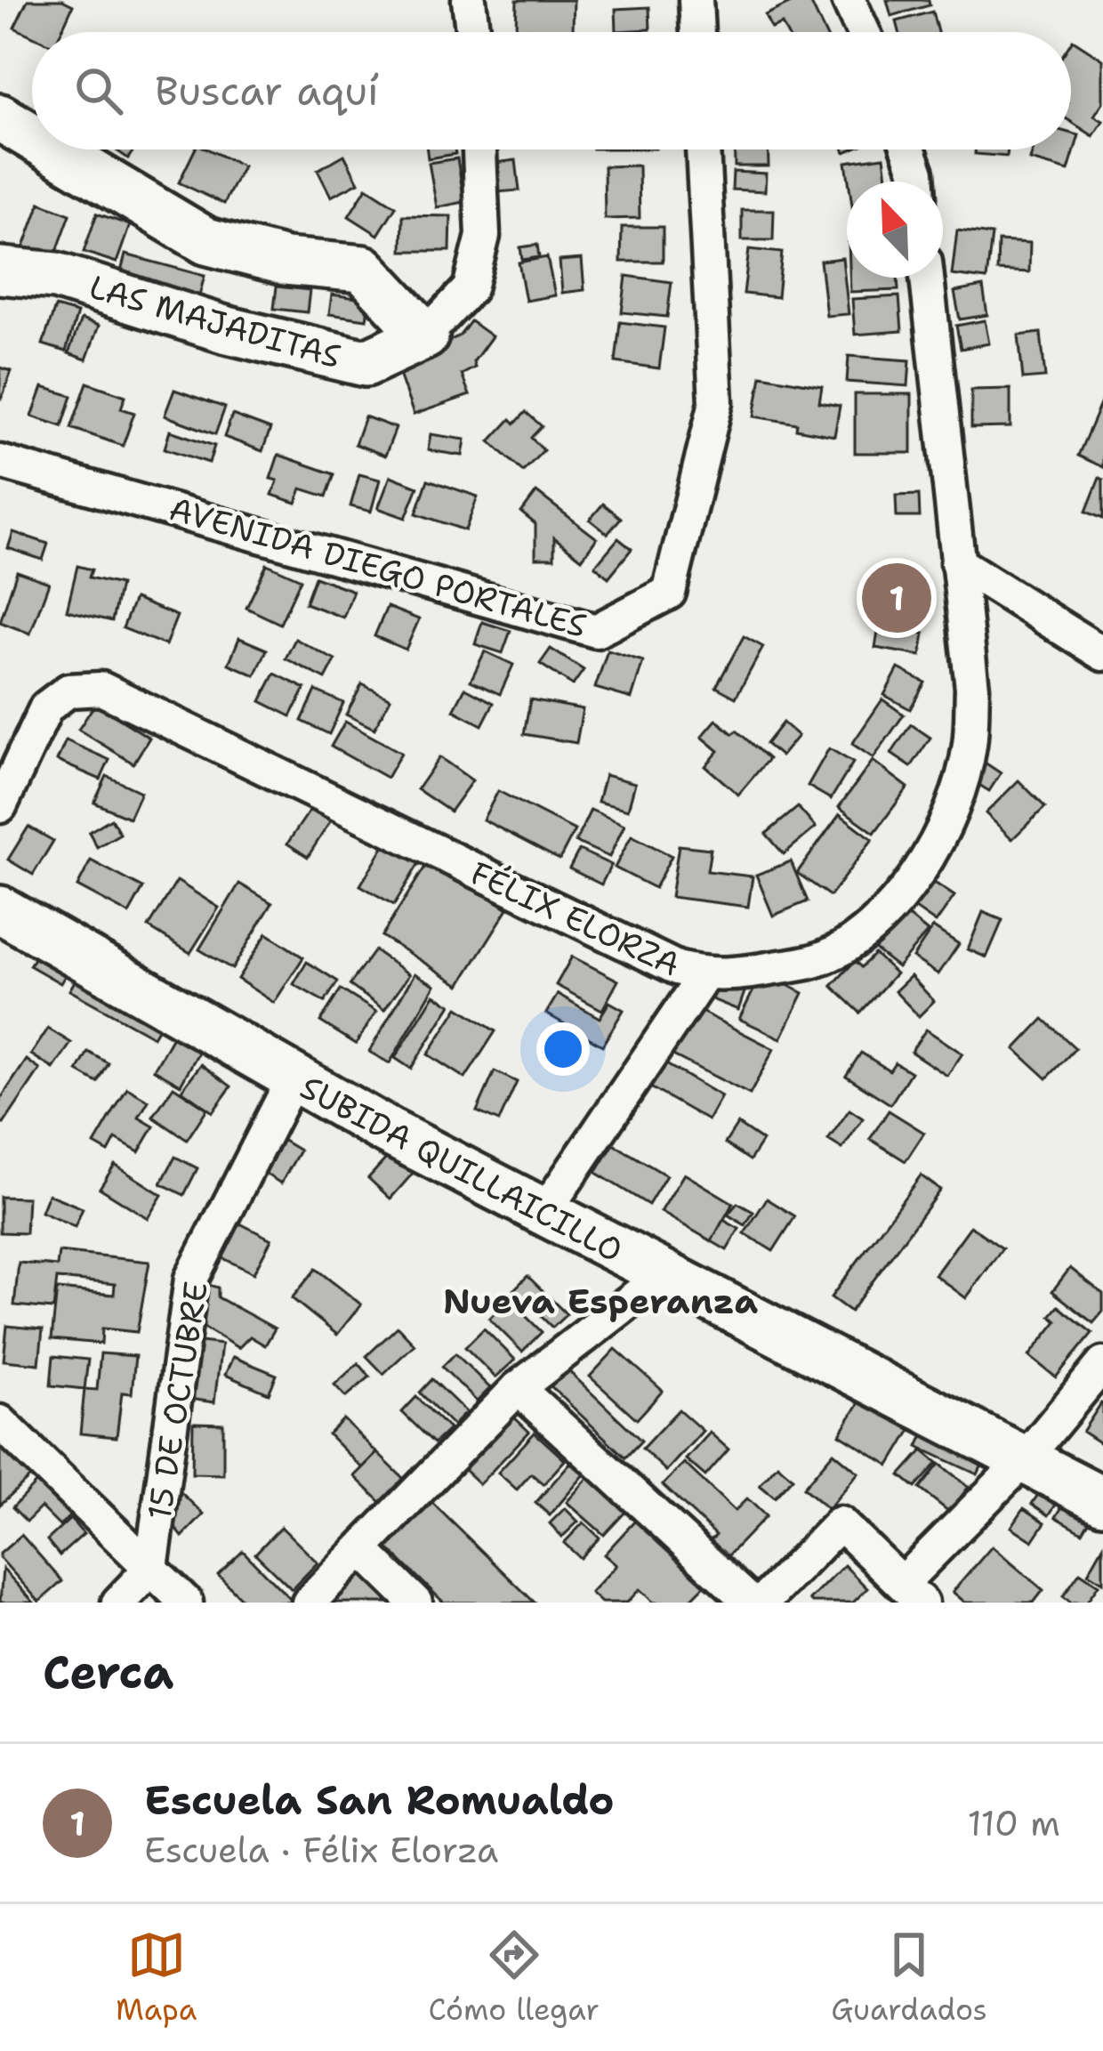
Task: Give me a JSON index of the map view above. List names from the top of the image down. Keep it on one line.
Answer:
{"streets":{"street":["LAS MAJADITAS","AVENIDA DIEGO PORTALES","FÉLIX ELORZA","SUBIDA QUILLAICILLO","15 DE OCTUBRE"]},"crossings":[["SUBIDA QUILLAICILLO","15 DE OCTUBRE"]],"districts":["Nueva Esperanza"],"north":"top left","page":{"search":"Buscar aquí","pins":"1","heading":"Cerca","list":[{"mark":"1","name":"Escuela San Romualdo","note":"Escuela · Félix Elorza","value":"110 m"}],"nav":["Mapa","Cómo llegar","Guardados"]}}
